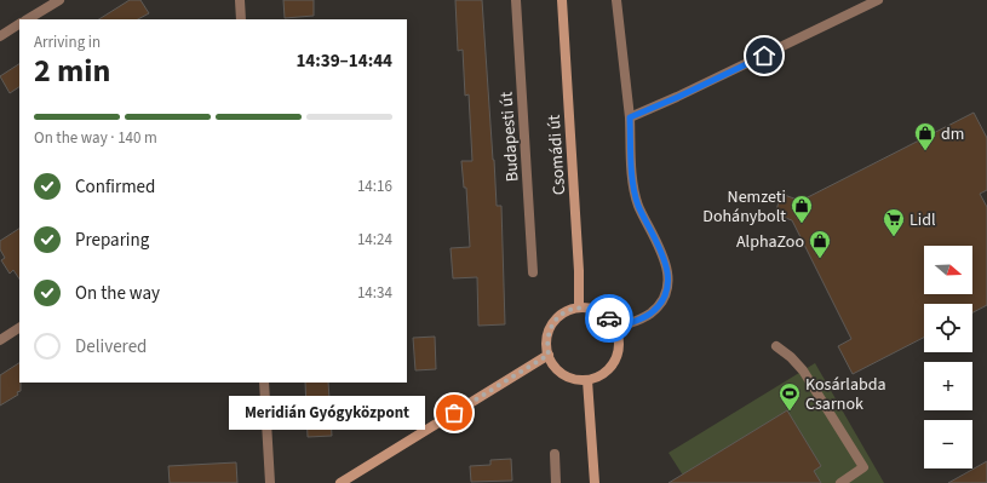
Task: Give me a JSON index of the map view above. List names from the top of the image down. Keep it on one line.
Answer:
{"streets":{"main road":["Csomádi út"],"street":["Budapesti út"]},"places":{"shop":["dm","Nemzeti Dohánybolt","AlphaZoo"],"supermarket":["Lidl"],"sports":["Kosárlabda Csarnok"],"other":["Meridián Gyógyközpont"]},"north":"right","page":{"heading":["2 min","Arriving in","14:39–14:44"],"bar":"On the way · 140 m","list":[["Confirmed","14:16"],["Preparing","14:24"],["On the way","14:34"],"Delivered"],"map_buttons":["+","−"],"bubble":"Meridián Gyógyközpont"}}
